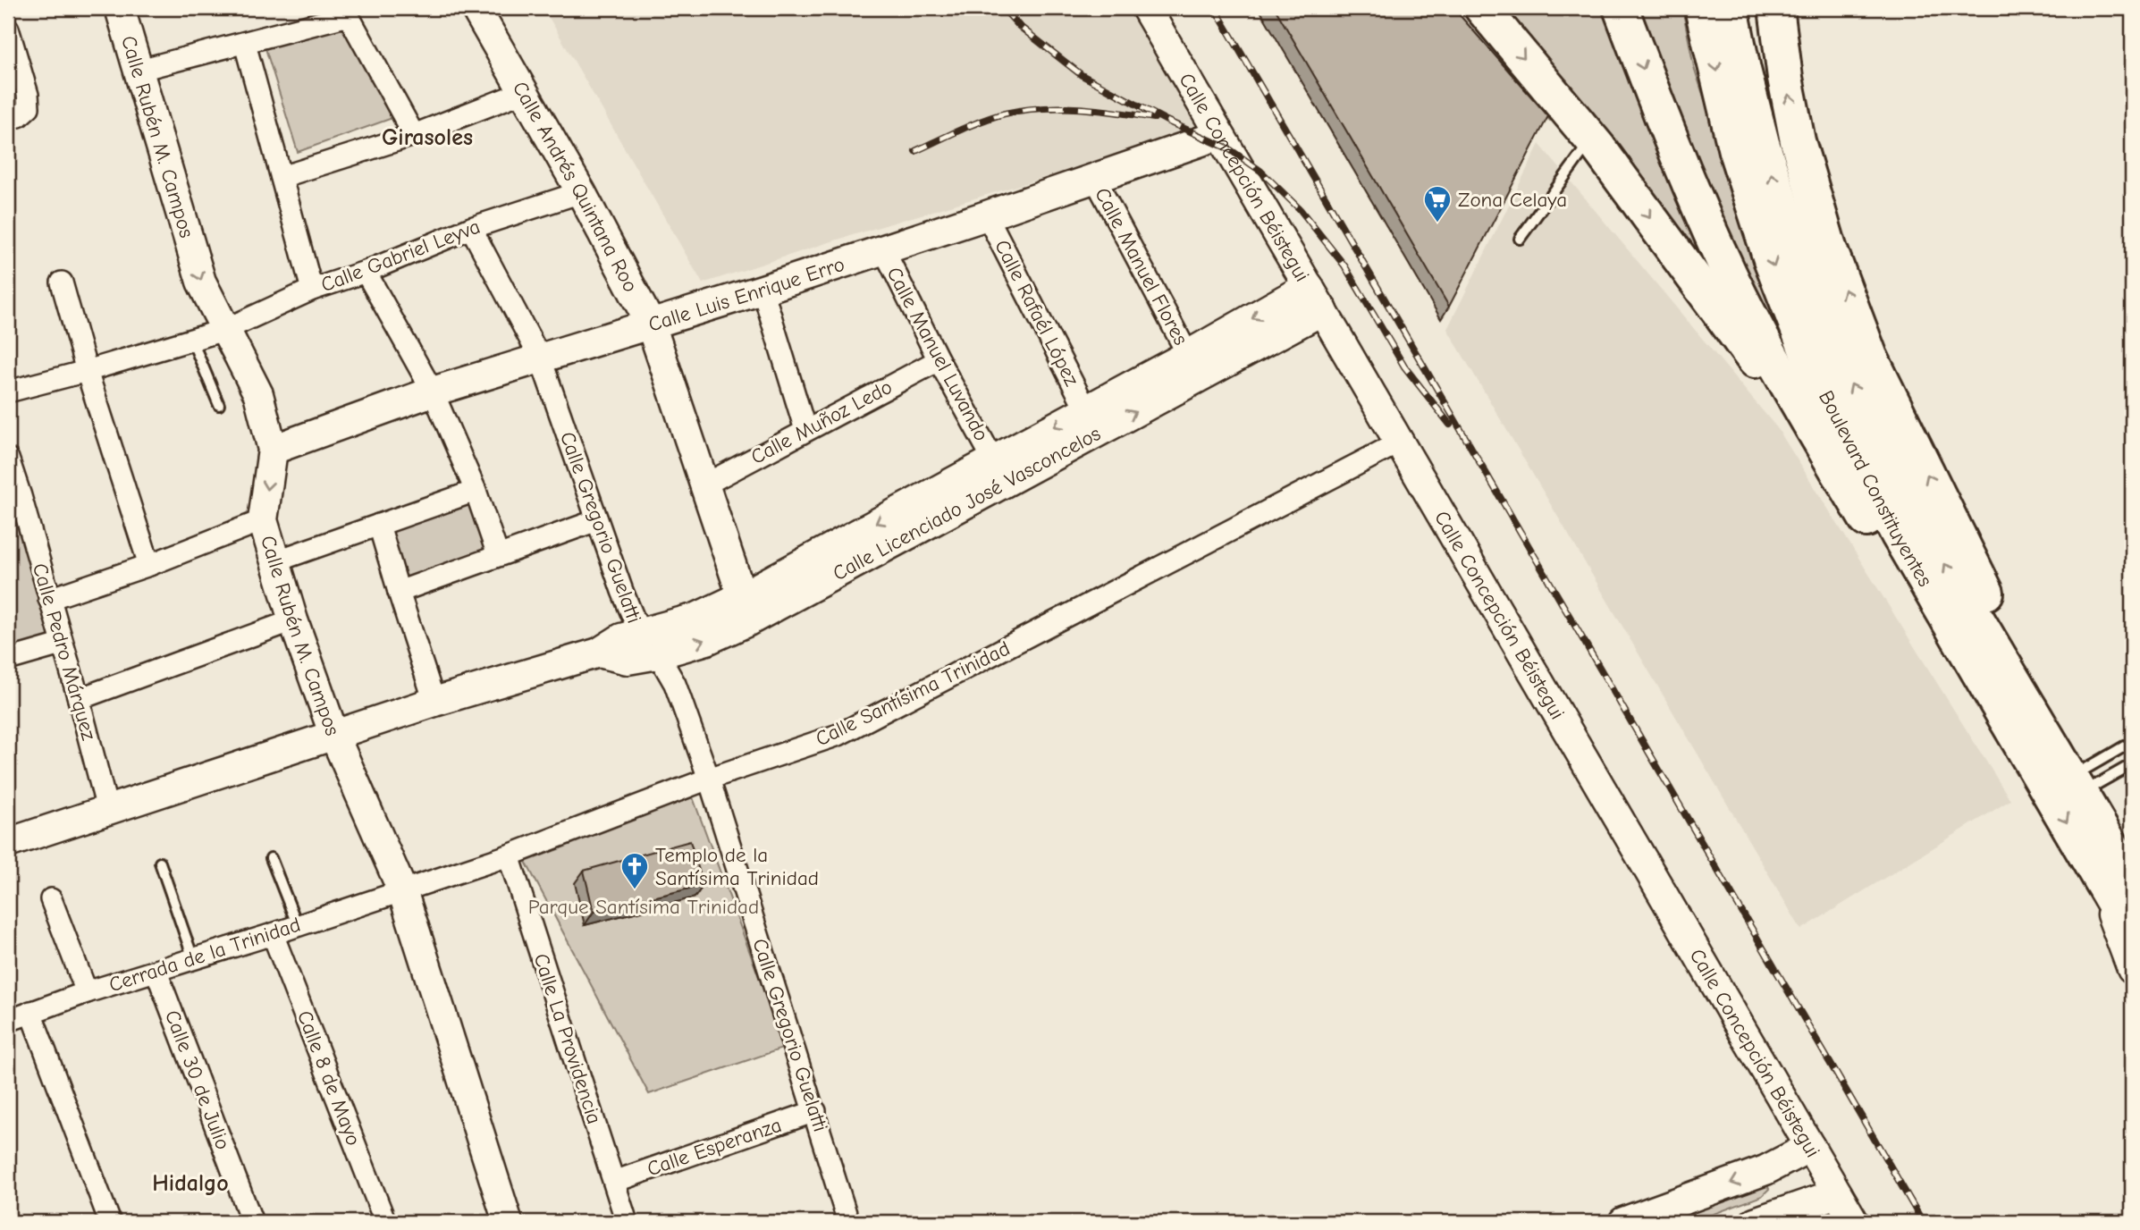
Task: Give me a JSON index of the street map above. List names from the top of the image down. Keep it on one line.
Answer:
{"streets":{"highway":["Boulevard Constituyentes"],"street":["Calle Rubén M. Campos","Calle Concepción Béistegui","Calle Andrés Quintana Roo","Calle Gabriel Leyva","Calle Manuel Flores","Calle Luis Enrique Erro","Calle Rafaél López","Calle Manuel Luvando","Calle Muñoz Ledo","Calle Licenciado José Vasconcelos","Calle Gregorio Guelatti","Calle Pedro Márquez","Calle Santísima Trinidad","Cerrada de la Trinidad","Calle La Providencia","Calle 8 de Mayo","Calle 30 de Julio","Calle Esperanza"]},"crossings":[["Calle Rubén M. Campos","Calle Gabriel Leyva"],["Calle Rubén M. Campos","Calle Luis Enrique Erro"],["Calle Rubén M. Campos","Calle Licenciado José Vasconcelos"],["Calle Rubén M. Campos","Calle Santísima Trinidad"],["Calle Rubén M. Campos","Cerrada de la Trinidad"],["Calle Concepción Béistegui","Calle Luis Enrique Erro"],["Calle Concepción Béistegui","Calle Licenciado José Vasconcelos"],["Calle Concepción Béistegui","Calle Santísima Trinidad"],["Calle Andrés Quintana Roo","Calle Gabriel Leyva"],["Calle Andrés Quintana Roo","Calle Luis Enrique Erro"],["Calle Andrés Quintana Roo","Calle Muñoz Ledo"],["Calle Andrés Quintana Roo","Calle Licenciado José Vasconcelos"],["Calle Gabriel Leyva","Calle Gregorio Guelatti"],["Calle Manuel Flores","Calle Luis Enrique Erro"],["Calle Manuel Flores","Calle Licenciado José Vasconcelos"],["Calle Luis Enrique Erro","Calle Rafaél López"],["Calle Luis Enrique Erro","Calle Manuel Luvando"],["Calle Luis Enrique Erro","Calle Gregorio Guelatti"],["Calle Rafaél López","Calle Licenciado José Vasconcelos"],["Calle Manuel Luvando","Calle Muñoz Ledo"],["Calle Manuel Luvando","Calle Licenciado José Vasconcelos"],["Calle Licenciado José Vasconcelos","Calle Gregorio Guelatti"],["Calle Licenciado José Vasconcelos","Calle Pedro Márquez"],["Calle Gregorio Guelatti","Calle Santísima Trinidad"],["Calle Gregorio Guelatti","Calle Esperanza"],["Calle Santísima Trinidad","Cerrada de la Trinidad"],["Calle Santísima Trinidad","Calle La Providencia"],["Cerrada de la Trinidad","Calle 8 de Mayo"],["Cerrada de la Trinidad","Calle 30 de Julio"],["Calle La Providencia","Calle Esperanza"]],"districts":["Girasoles","Hidalgo"],"parks":["Parque Santísima Trinidad"],"places":{"supermarket":["Zona Celaya"],"church":["Templo de la Santísima Trinidad"]}}
